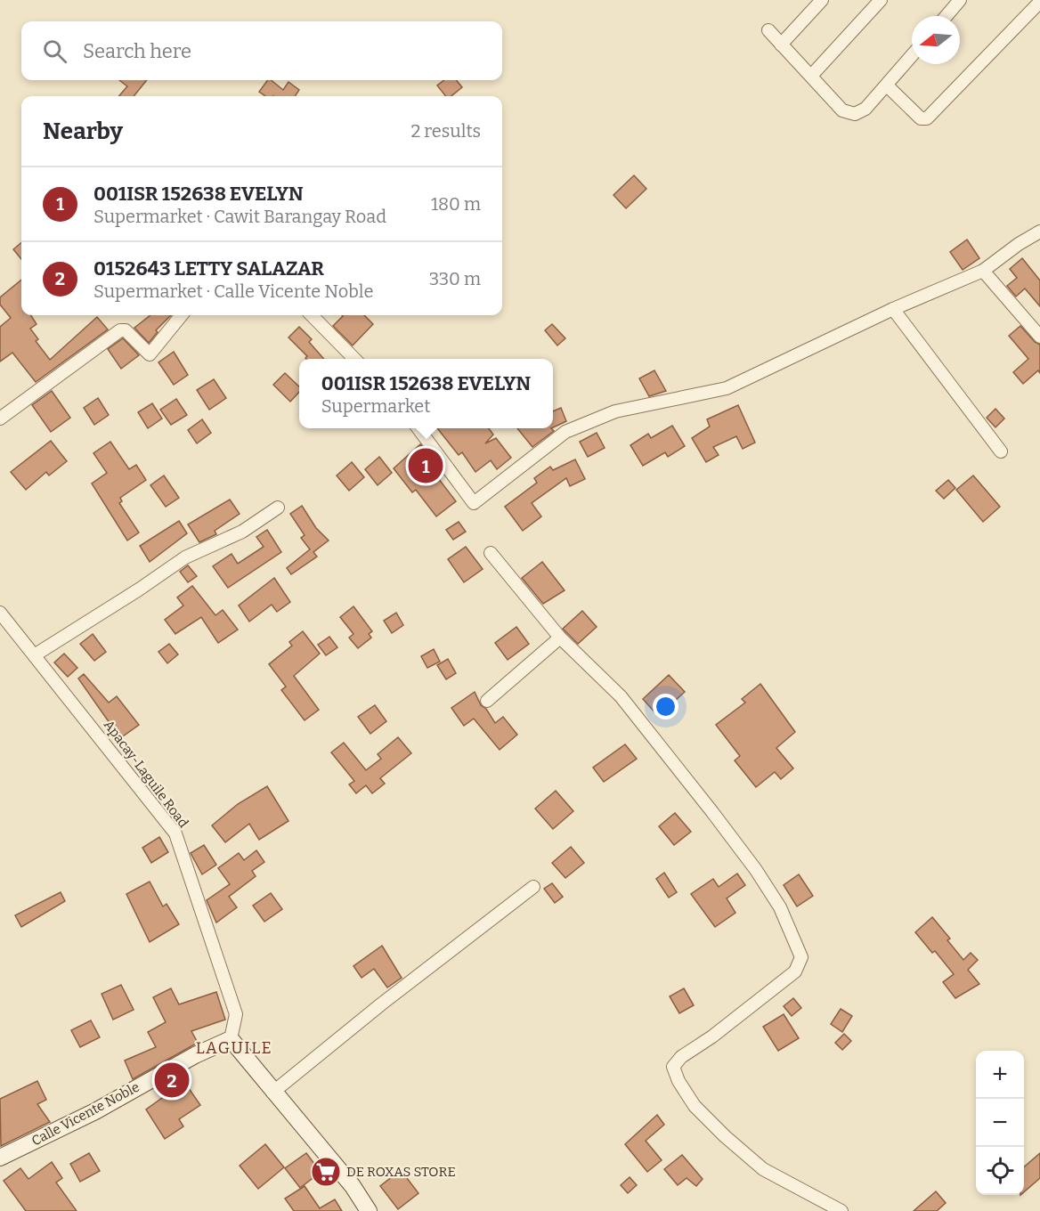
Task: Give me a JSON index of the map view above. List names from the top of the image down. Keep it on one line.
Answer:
{"streets":{"street":["Apacay-Laguile Road","Calle Vicente Noble"]},"crossings":[["Apacay-Laguile Road","Calle Vicente Noble"]],"districts":["LAGUILE"],"places":{"supermarket":["DE ROXAS STORE"]},"north":"left","page":{"search":"Search here","heading":["Nearby","2 results"],"list":[{"mark":"1","name":"001ISR 152638 EVELYN","note":"Supermarket · Cawit Barangay Road","value":"180 m"},{"mark":"2","name":"0152643 LETTY SALAZAR","note":"Supermarket · Calle Vicente Noble","value":"330 m"}],"popup":["001ISR 152638 EVELYN","Supermarket"],"pins":["1","2"],"map_buttons":["+","−"]}}
